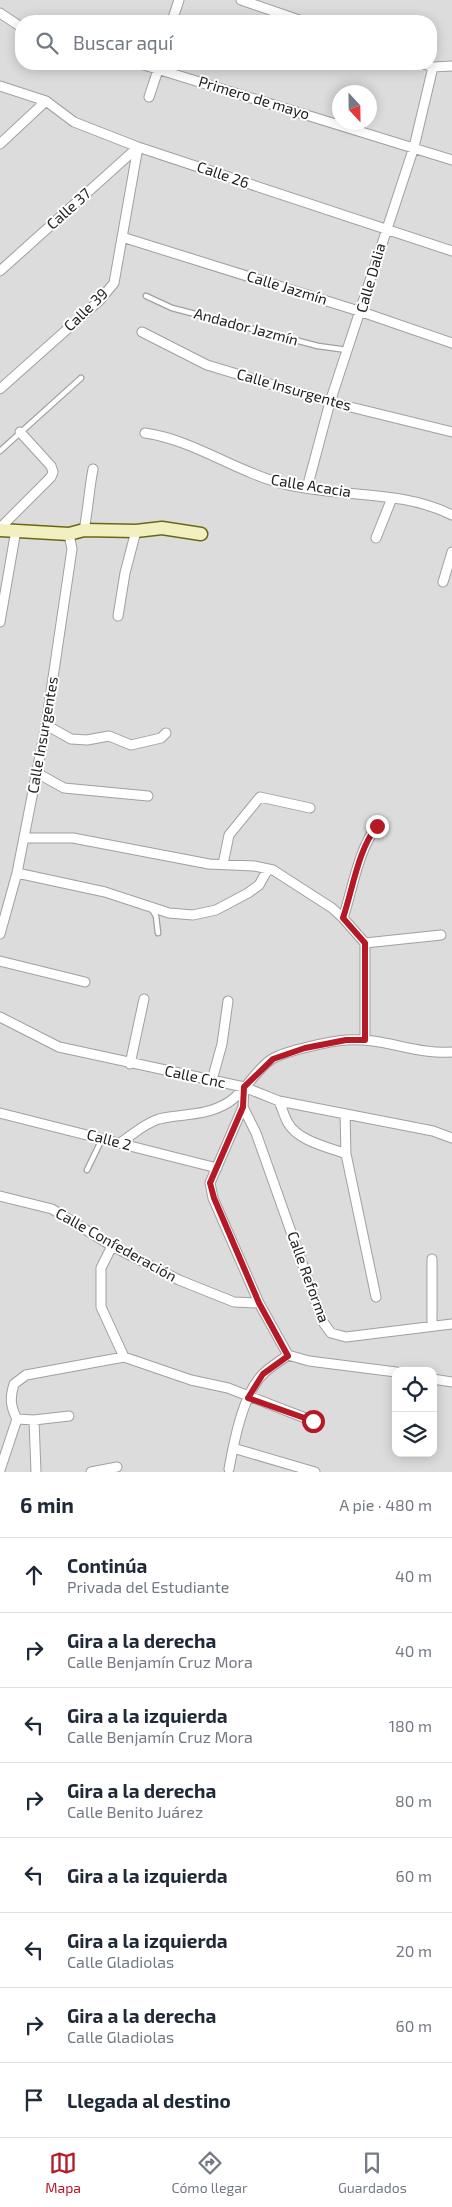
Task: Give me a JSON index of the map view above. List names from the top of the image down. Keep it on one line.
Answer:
{"streets":{"street":["Primero de mayo","Calle 26","Calle 37","Calle Dalia","Calle Jazmín","Calle 39","Calle Insurgentes","Calle Acacia","Calle Cnc","Calle 2","Calle Confederación","Calle Reforma"],"lane":["Andador Jazmín"]},"crossings":[["Primero de mayo","Calle Dalia"],["Calle 26","Calle 37"],["Calle 26","Calle Dalia"],["Calle 26","Calle 39"],["Calle 37","Calle 39"],["Calle Dalia","Calle Jazmín"],["Calle Dalia","Andador Jazmín"],["Calle Dalia","Calle Insurgentes"],["Calle Dalia","Calle Acacia"],["Calle Jazmín","Calle 39"]],"north":"bottom","page":{"search":"Buscar aquí","heading":["6 min","A pie · 480 m"],"list":[["Continúa","Privada del Estudiante","40 m"],["Gira a la derecha","Calle Benjamín Cruz Mora","40 m"],["Gira a la izquierda","Calle Benjamín Cruz Mora","180 m"],["Gira a la derecha","Calle Benito Juárez","80 m"],["Gira a la izquierda","60 m"],["Gira a la izquierda","Calle Gladiolas","20 m"],["Gira a la derecha","Calle Gladiolas","60 m"],"Llegada al destino"],"nav":["Mapa","Cómo llegar","Guardados"]}}
